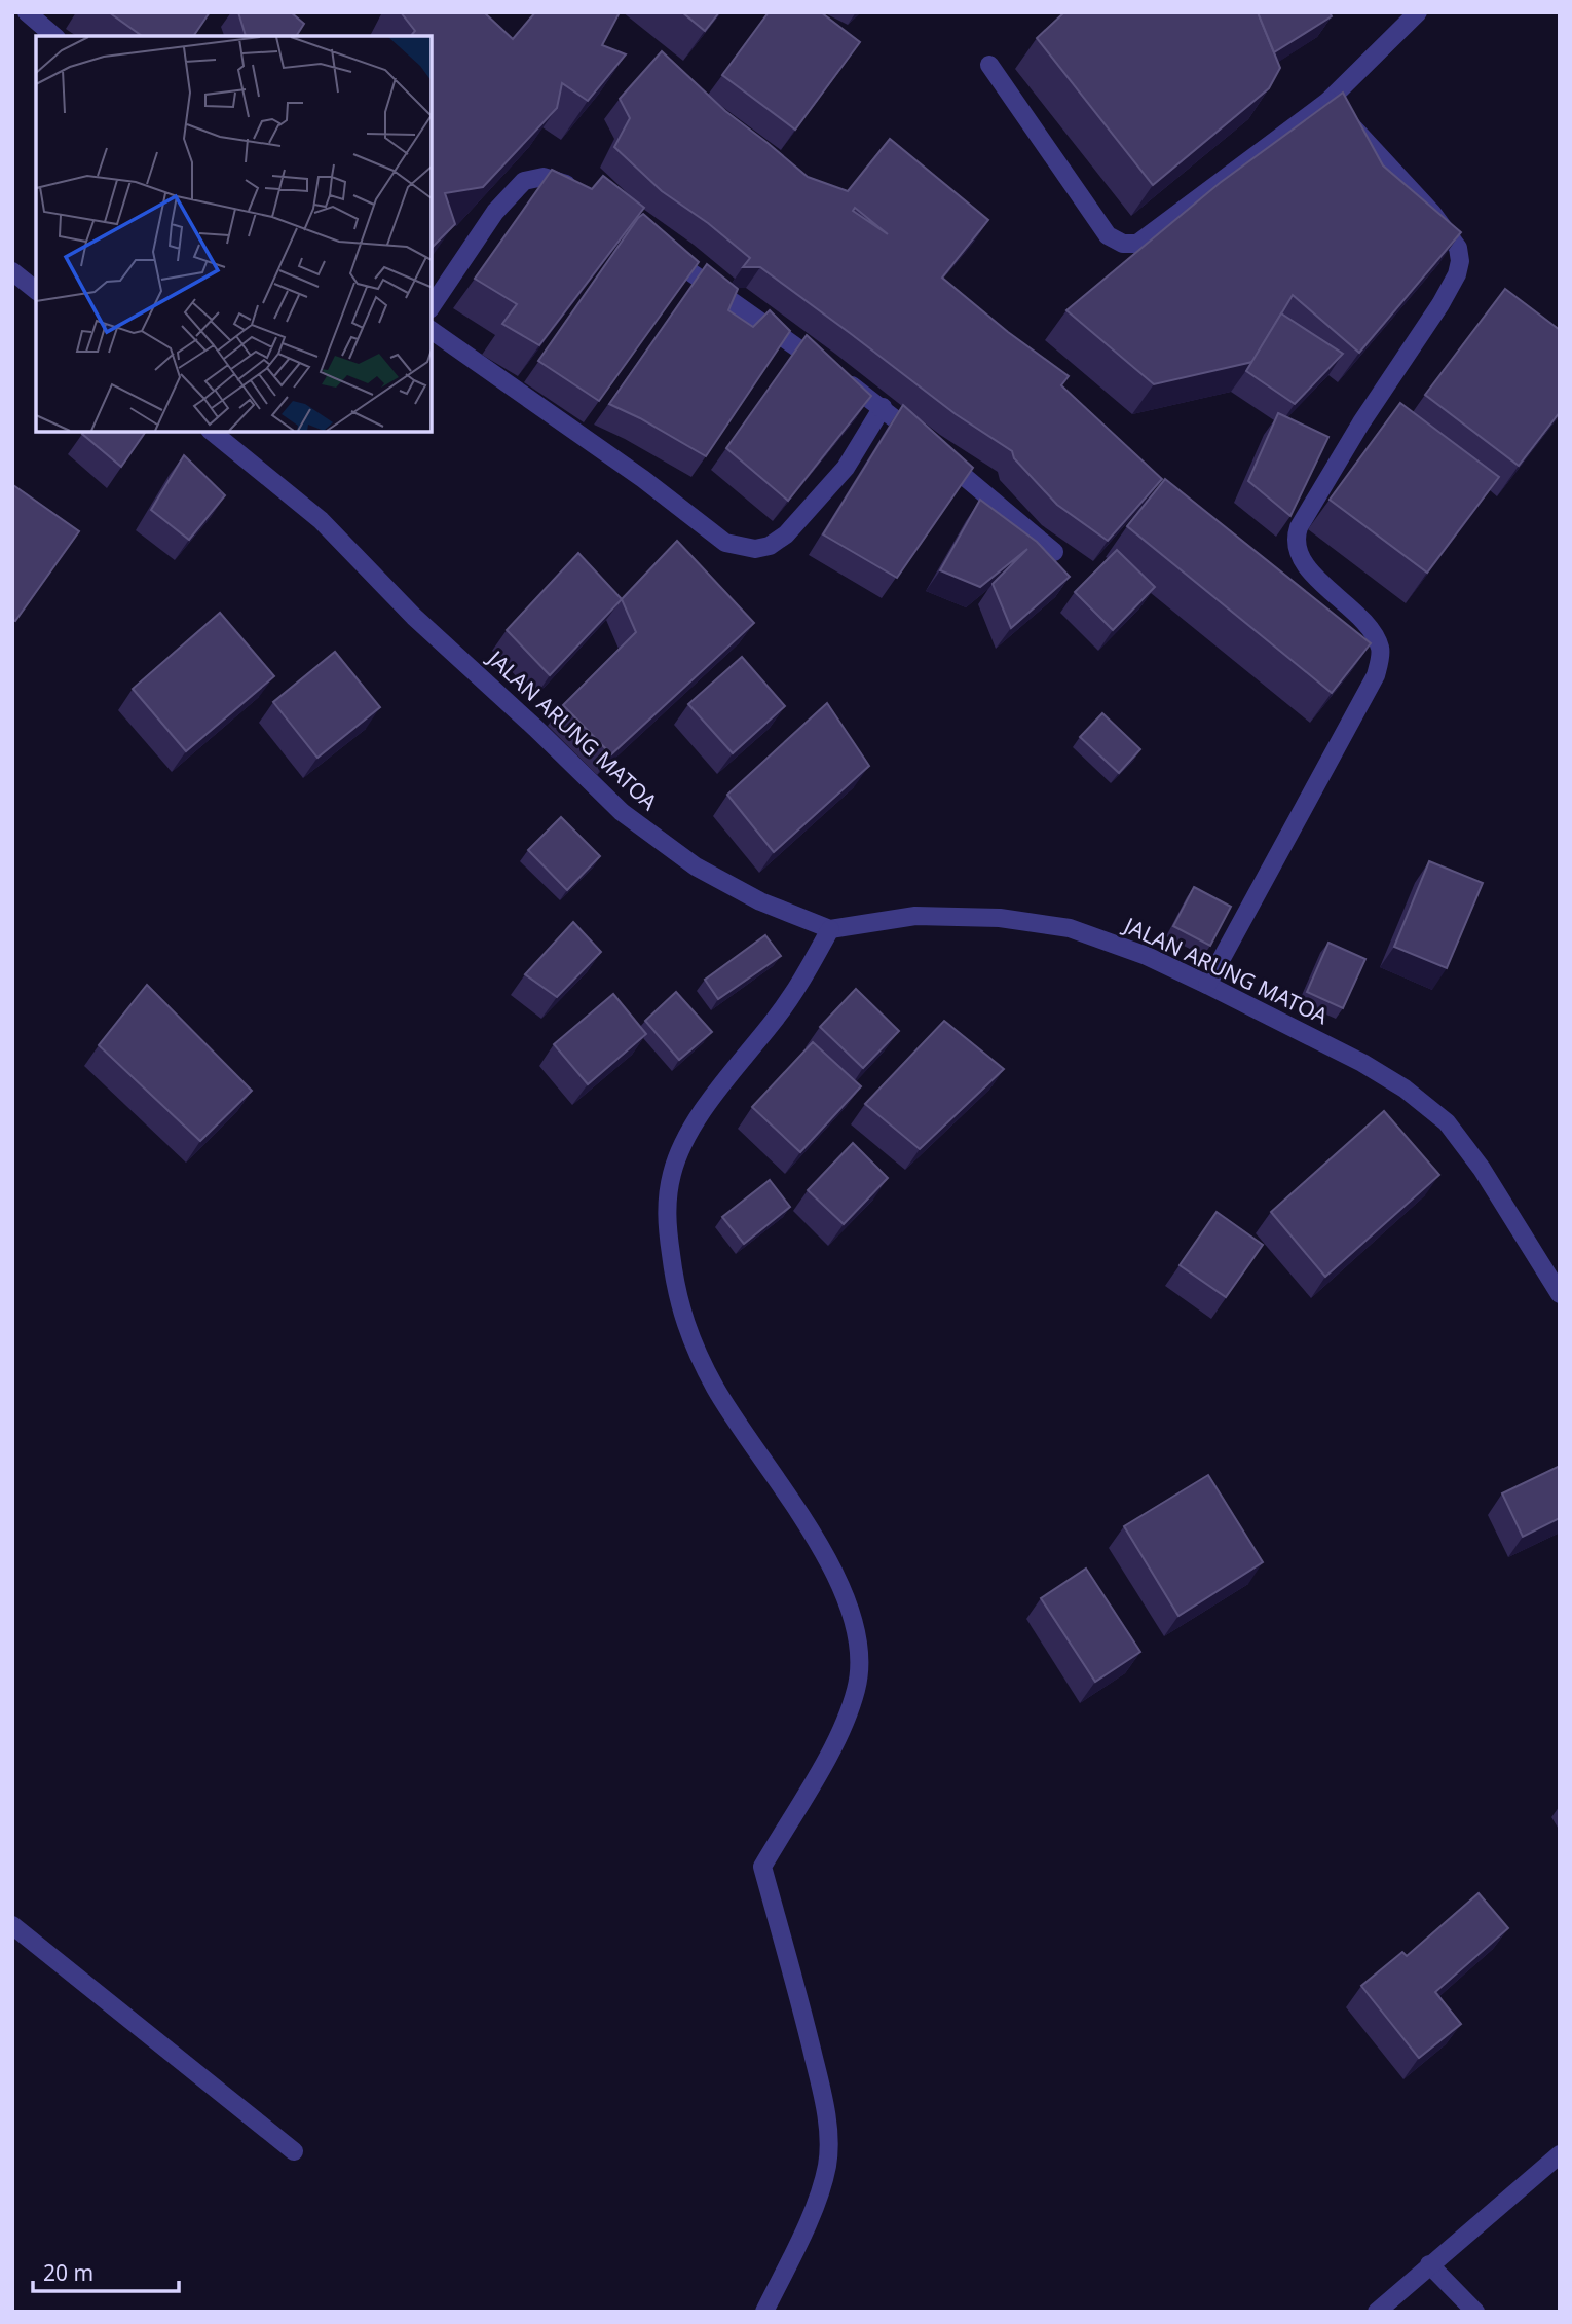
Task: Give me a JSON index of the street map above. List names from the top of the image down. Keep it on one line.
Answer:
{"streets":{"street":["JALAN ARUNG MATOA"]},"scale_bar":"20 m"}
